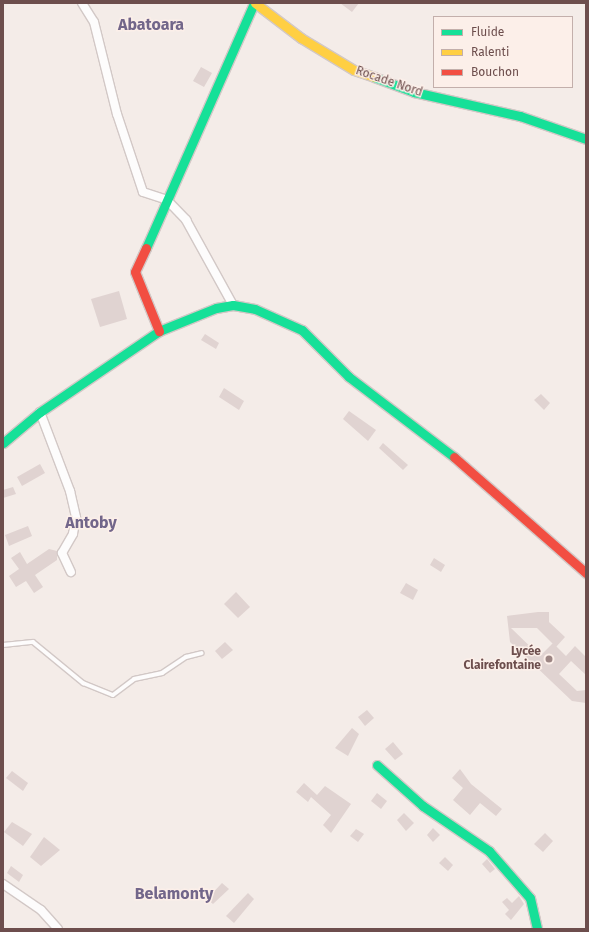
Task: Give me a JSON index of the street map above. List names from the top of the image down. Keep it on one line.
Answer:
{"streets":{"street":["Rocade Nord"]},"districts":["Abatoara","Antoby","Belamonty"],"places":["Lycée Clairefontaine"],"legend":["Fluide","Ralenti","Bouchon"]}
